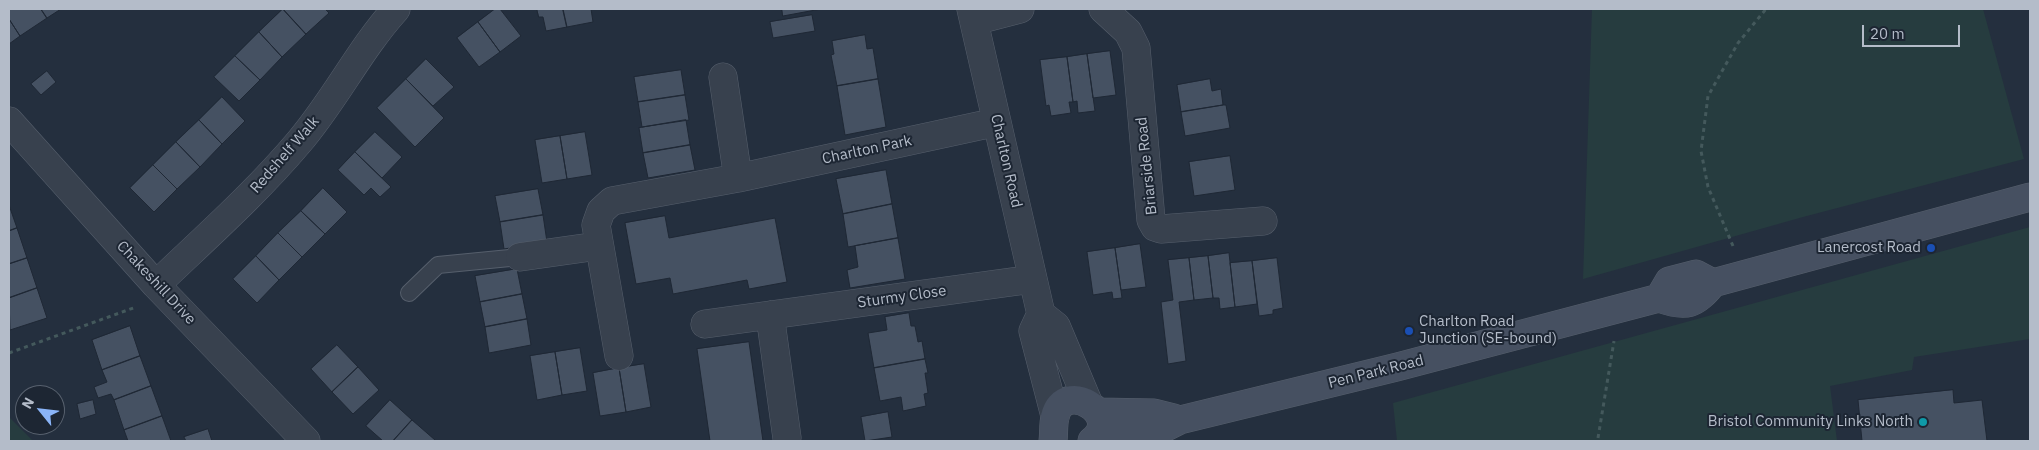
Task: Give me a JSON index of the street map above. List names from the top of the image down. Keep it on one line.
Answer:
{"streets":{"street":["Charlton Park","Redshelf Walk","Charlton Road","Briarside Road","Chakeshill Drive","Sturmy Close","Pen Park Road"]},"crossings":[["Charlton Park","Charlton Road"],["Redshelf Walk","Chakeshill Drive"],["Charlton Road","Sturmy Close"],["Charlton Road","Pen Park Road"]],"places":["Lanercost Road","Charlton Road Junction (SE-bound)","Bristol Community Links North"],"scale_bar":"20 m","north":"top left"}
